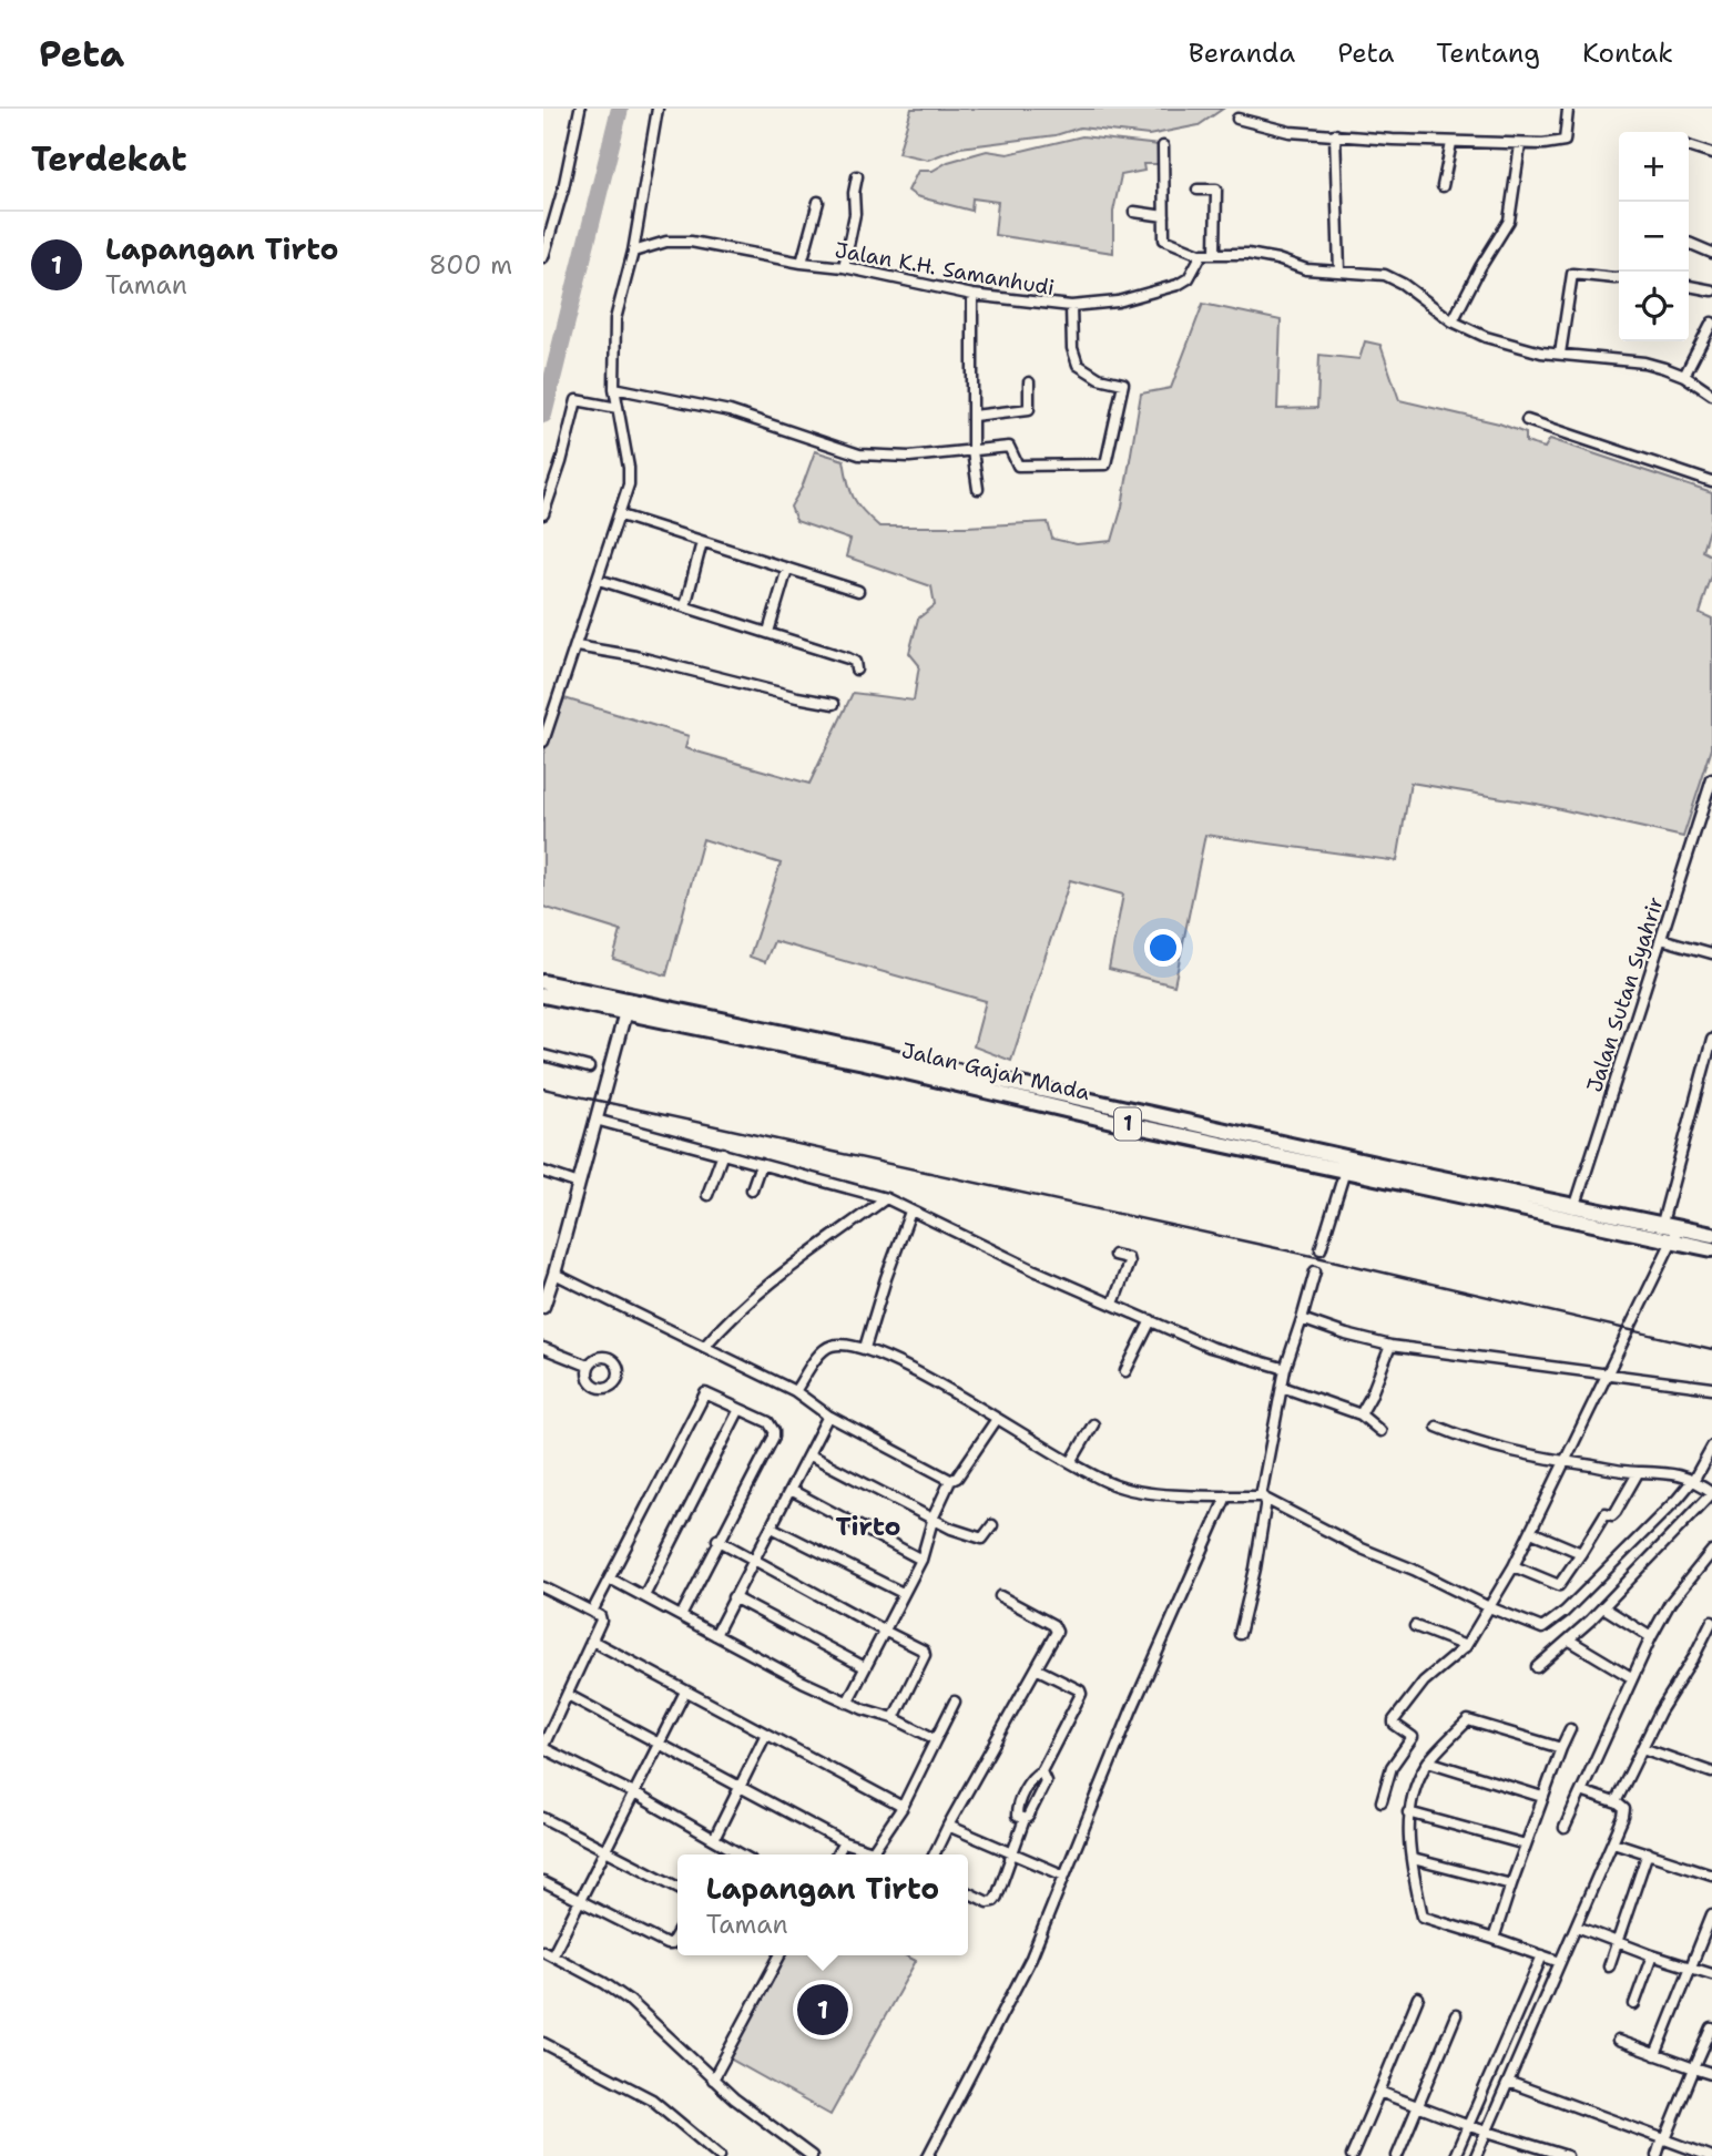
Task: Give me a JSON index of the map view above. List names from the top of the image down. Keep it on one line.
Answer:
{"streets":{"highway":["Jalan Gajah Mada","1"],"street":["Jalan K.H. Samanhudi","Jalan Sutan Syahrir"]},"crossings":[["Jalan Sutan Syahrir","Jalan Gajah Mada"]],"districts":["Tirto"],"page":{"header":"Peta","nav":["Beranda","Peta","Tentang","Kontak"],"heading":"Terdekat","map_buttons":["+","−"],"list":[{"mark":"1","name":"Lapangan Tirto","note":"Taman","value":"800 m"}],"popup":["Lapangan Tirto","Taman"],"pins":"1"}}
